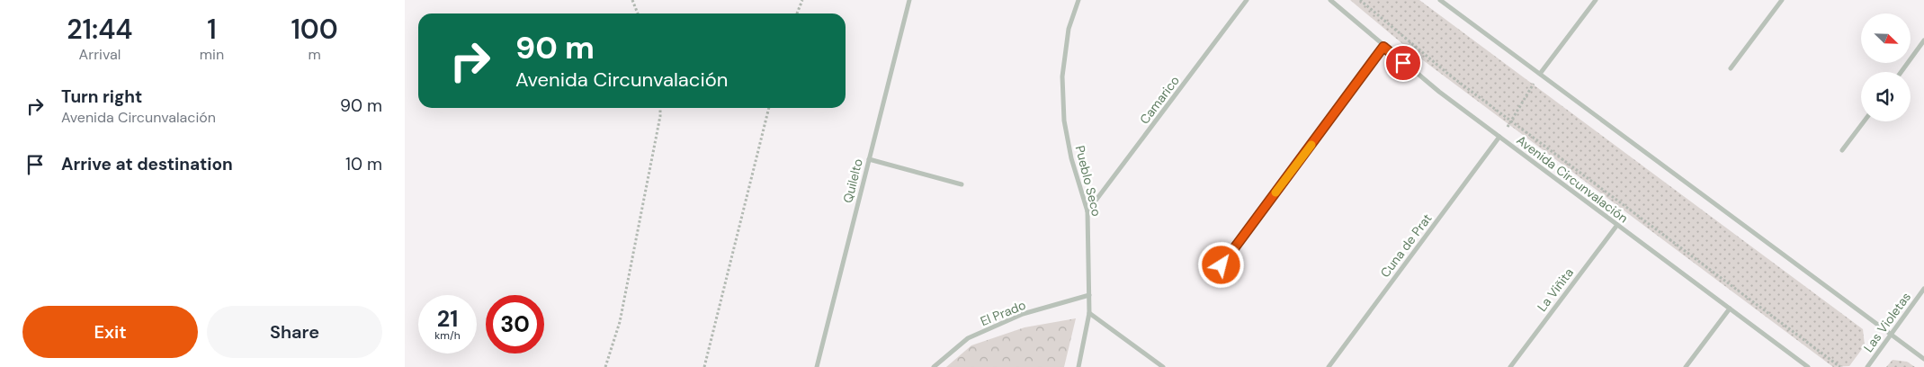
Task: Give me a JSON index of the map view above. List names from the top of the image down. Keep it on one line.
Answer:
{"streets":{"street":["Camarico","Avenida Circunvalación","Quilelto","Pueblo Seco","Cuna de Prat","La Viñita","El Prado","Las Violetas"]},"crossings":[["Camarico","Pueblo Seco"],["Avenida Circunvalación","Cuna de Prat"],["Avenida Circunvalación","La Viñita"],["Pueblo Seco","El Prado"]],"north":"bottom right","page":{"eta":["21:44","Arrival","1","min","100","m"],"turn":["90 m","Avenida Circunvalación"],"list":[{"name":"Turn right","note":"Avenida Circunvalación","value":"90 m"},{"name":"Arrive at destination","value":"10 m"}],"speed":"21 km/h","limit":"30","buttons":["Exit","Share"]}}
